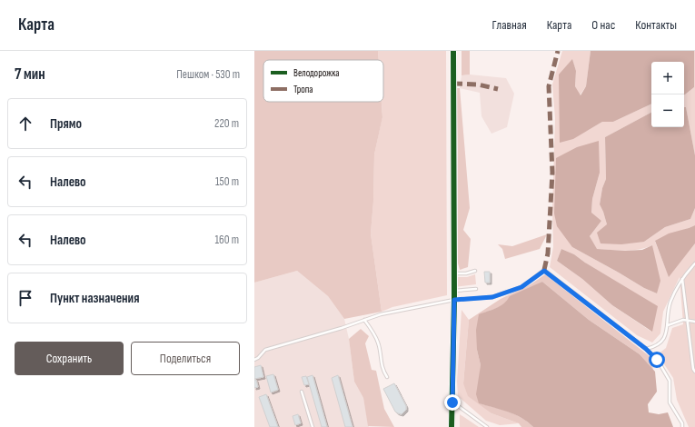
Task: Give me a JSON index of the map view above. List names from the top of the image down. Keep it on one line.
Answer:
{"legend":["Велодорожка","Тропа"],"page":{"header":"Карта","nav":["Главная","Карта","О нас","Контакты"],"heading":["7 мин","Пешком · 530 m"],"map_buttons":["+","−"],"list":[["Прямо","220 m"],["Налево","150 m"],["Налево","160 m"],"Пункт назначения"],"buttons":["Сохранить","Поделиться"]}}
